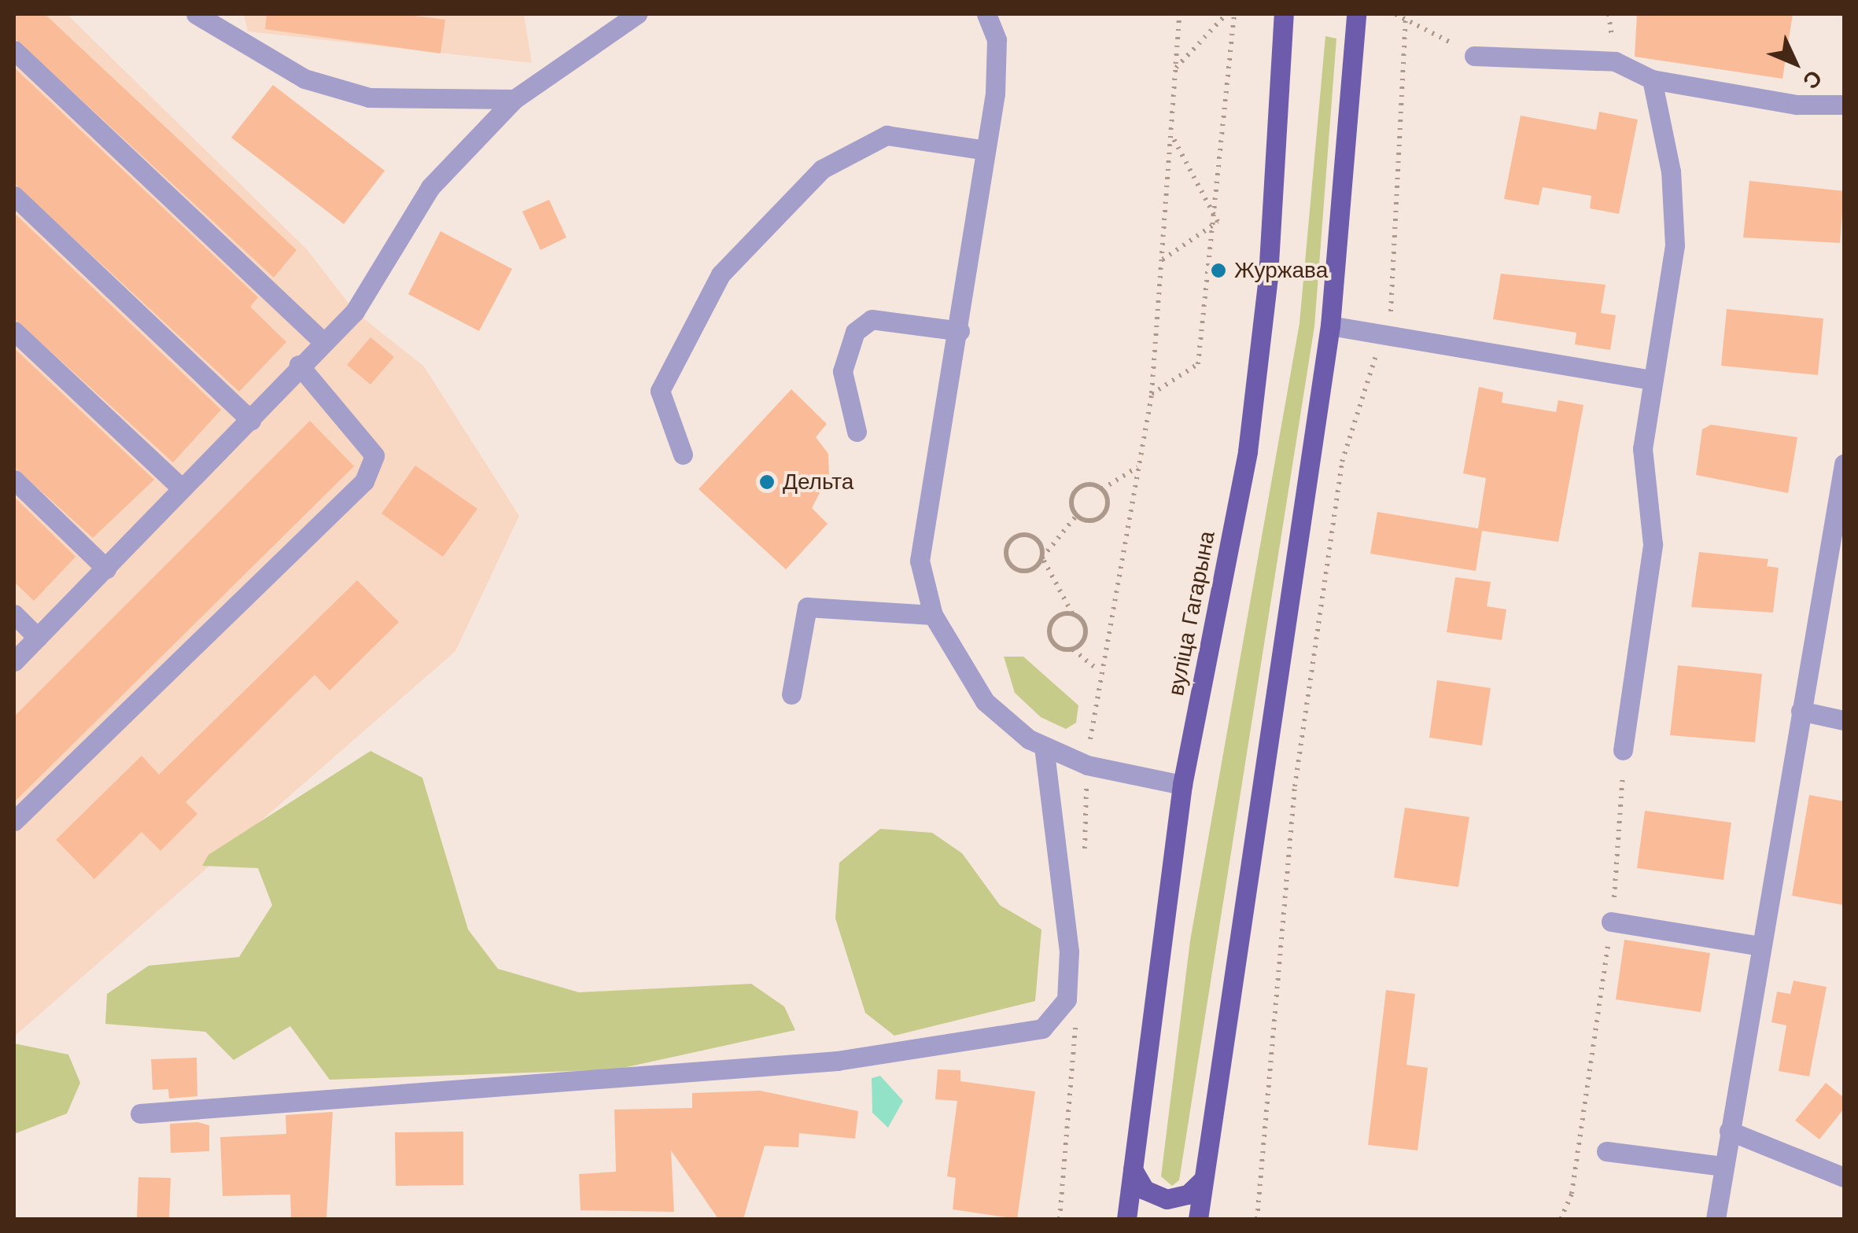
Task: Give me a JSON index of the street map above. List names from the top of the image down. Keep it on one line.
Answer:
{"streets":{"main road":["вуліца Гагарына"]},"places":["Журжава","Дельта"],"north":"bottom right"}
